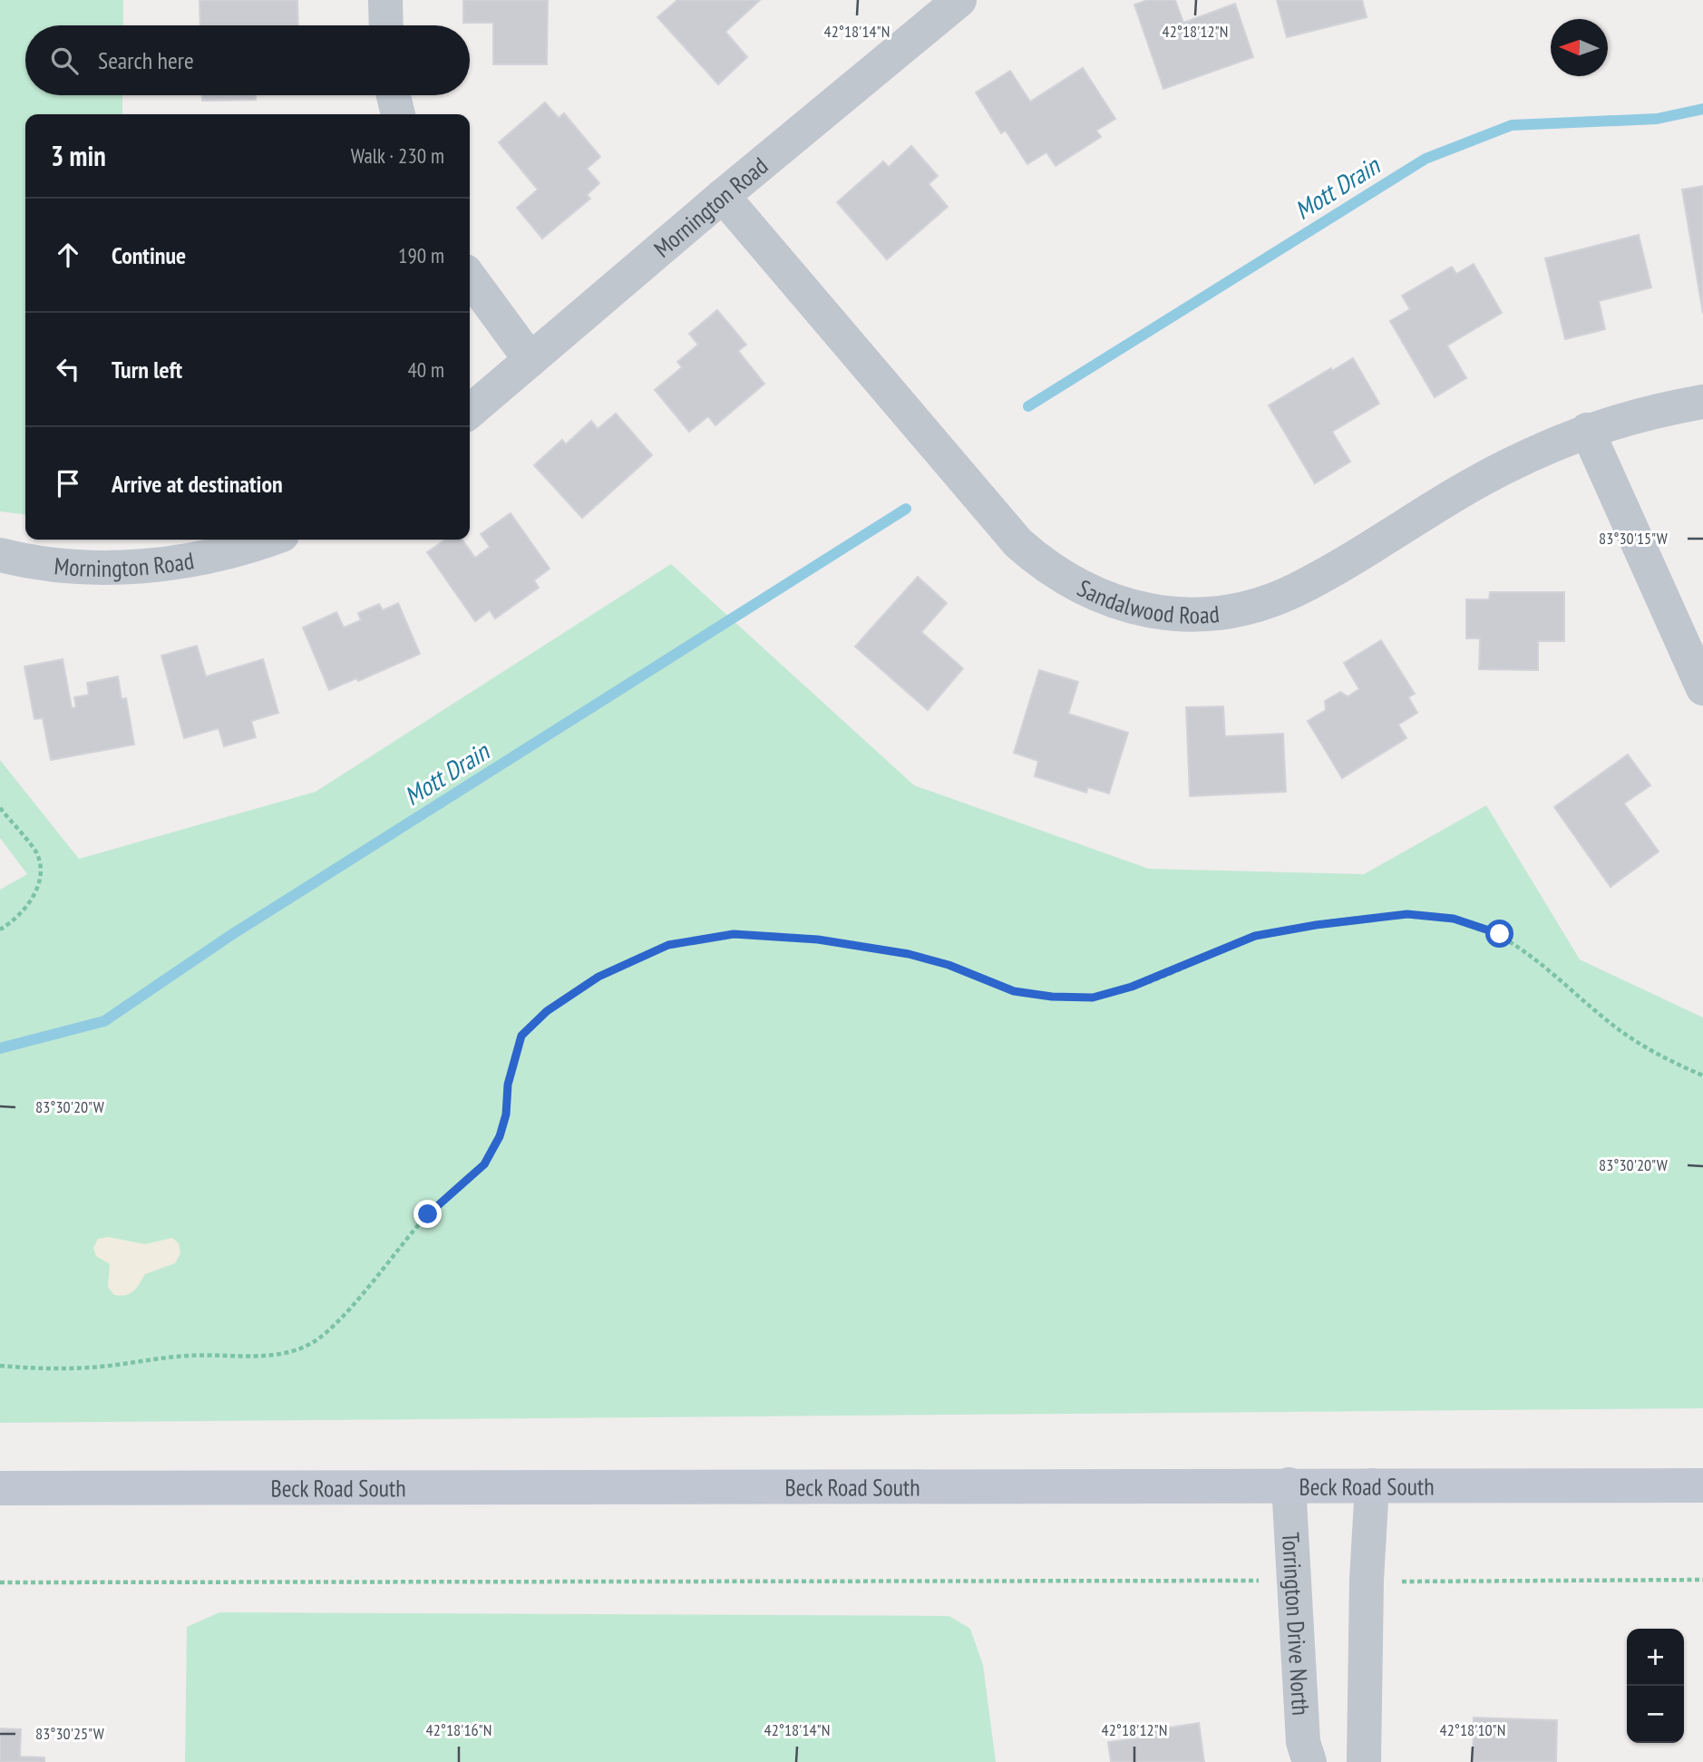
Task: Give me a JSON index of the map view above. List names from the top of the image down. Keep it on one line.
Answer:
{"streets":{"main road":["Beck Road South"],"street":["Mornington Road","Sandalwood Road","Torrington Drive North"]},"crossings":[["Mornington Road","Sandalwood Road"],["Beck Road South","Torrington Drive North"]],"water":["Mott Drain"],"north":"left","page":{"search":"Search here","heading":["3 min","Walk · 230 m"],"list":[["Continue","190 m"],["Turn left","40 m"],"Arrive at destination"],"map_buttons":["+","−"]},"coordinates":["42°18'14\"N","42°18'12\"N","83°30'15\"W","83°30'20\"W","42°18'16\"N","42°18'10\"N","83°30'25\"W"]}
